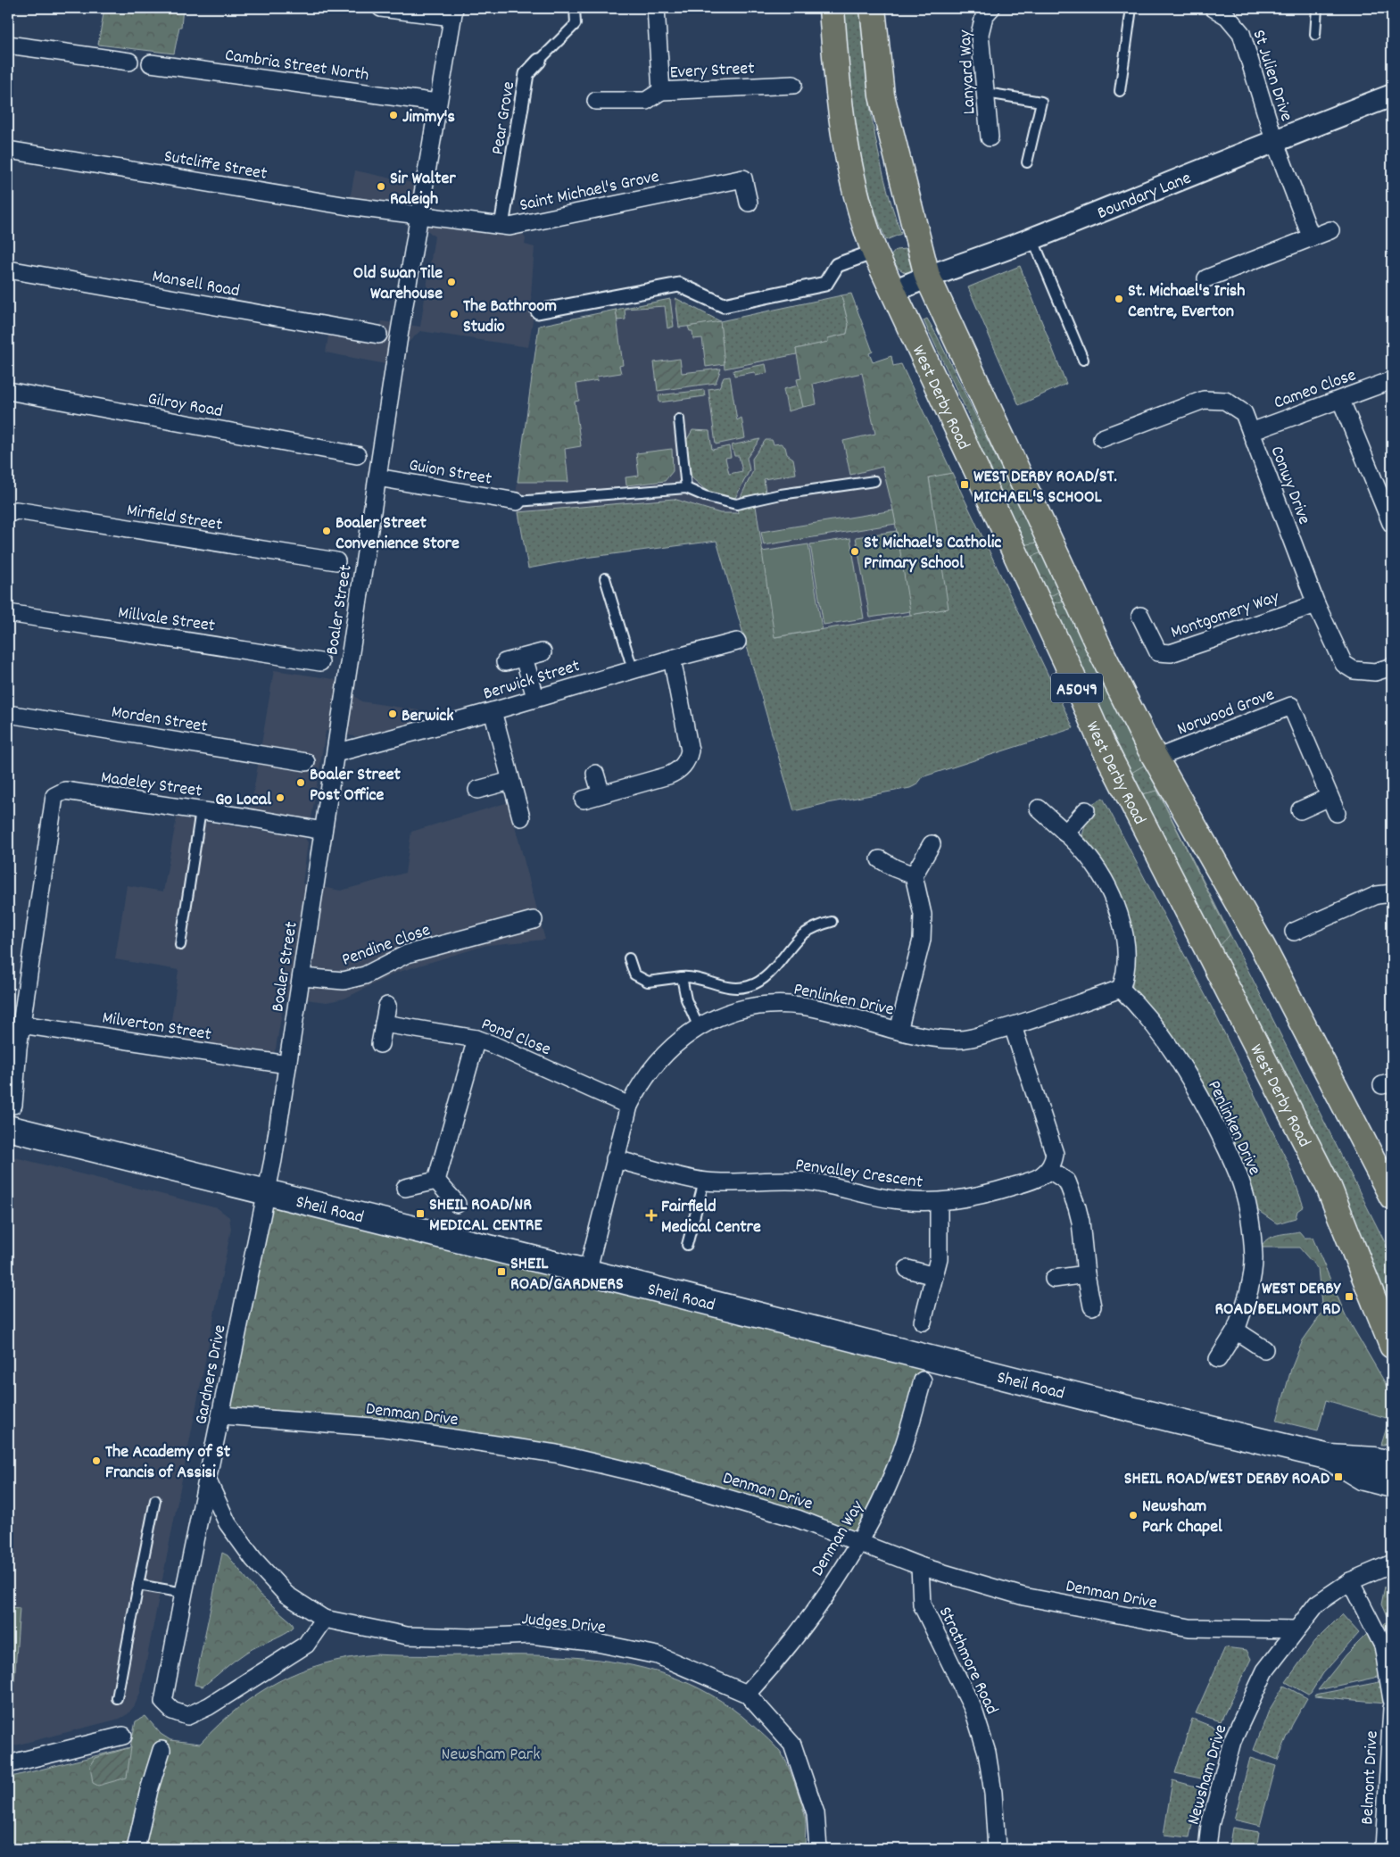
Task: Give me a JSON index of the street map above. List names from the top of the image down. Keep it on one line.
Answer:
{"streets":{"highway":["West Derby Road","A5049"],"main road":["Sheil Road"],"street":["Cambria Street North","Every Street","Lanyard Way","St Julien Drive","Pear Grove","Sutcliffe Street","Saint Michael's Grove","Boundary Lane","Mansell Road","Cameo Close","Gilroy Road","Guion Street","Conwy Drive","Mirfield Street","Boaler Street","Montgomery Way","Millvale Street","Berwick Street","Norwood Grove","Morden Street","Madeley Street","Pendine Close","Penlinken Drive","Milverton Street","Pond Close","Penvalley Crescent","Gardners Drive","Denman Drive","Denman Way","Judges Drive","Strathmore Road","Newsham Drive","Belmont Drive"]},"crossings":[["Cambria Street North","Boaler Street"],["St Julien Drive","Boundary Lane"],["Pear Grove","Saint Michael's Grove"],["Sutcliffe Street","Saint Michael's Grove"],["Sutcliffe Street","Boaler Street"],["Saint Michael's Grove","Boaler Street"],["Boundary Lane","West Derby Road"],["Cameo Close","Conwy Drive"],["West Derby Road","Norwood Grove"],["Guion Street","Boaler Street"],["Conwy Drive","Montgomery Way"],["Boaler Street","Berwick Street"],["Boaler Street","Madeley Street"],["Boaler Street","Pendine Close"],["Boaler Street","Milverton Street"],["Boaler Street","Sheil Road"],["Boaler Street","Gardners Drive"],["Madeley Street","Milverton Street"],["Penlinken Drive","Pond Close"],["Penlinken Drive","Penvalley Crescent"],["Penlinken Drive","Sheil Road"],["Sheil Road","Gardners Drive"],["Gardners Drive","Denman Drive"],["Gardners Drive","Judges Drive"],["Denman Drive","Denman Way"],["Denman Drive","Strathmore Road"],["Denman Drive","Newsham Drive"],["Denman Way","Judges Drive"]],"parks":["Newsham Park"],"places":{"other":["Jimmy's","Sir Walter Raleigh","Old Swan Tile Warehouse","St. Michael's Irish Centre, Everton","The Bathroom Studio","Boaler Street Convenience Store","St Michael's Catholic Primary School","Berwick","Boaler Street Post Office","Go Local","The Academy of St Francis of Assisi","Newsham Park Chapel"],"transit":["WEST DERBY ROAD/ST. MICHAEL'S SCHOOL","SHEIL ROAD/NR MEDICAL CENTRE","SHEIL ROAD/GARDNERS","WEST DERBY ROAD/BELMONT RD","SHEIL ROAD/WEST DERBY ROAD"],"health":["Fairfield Medical Centre"]}}
